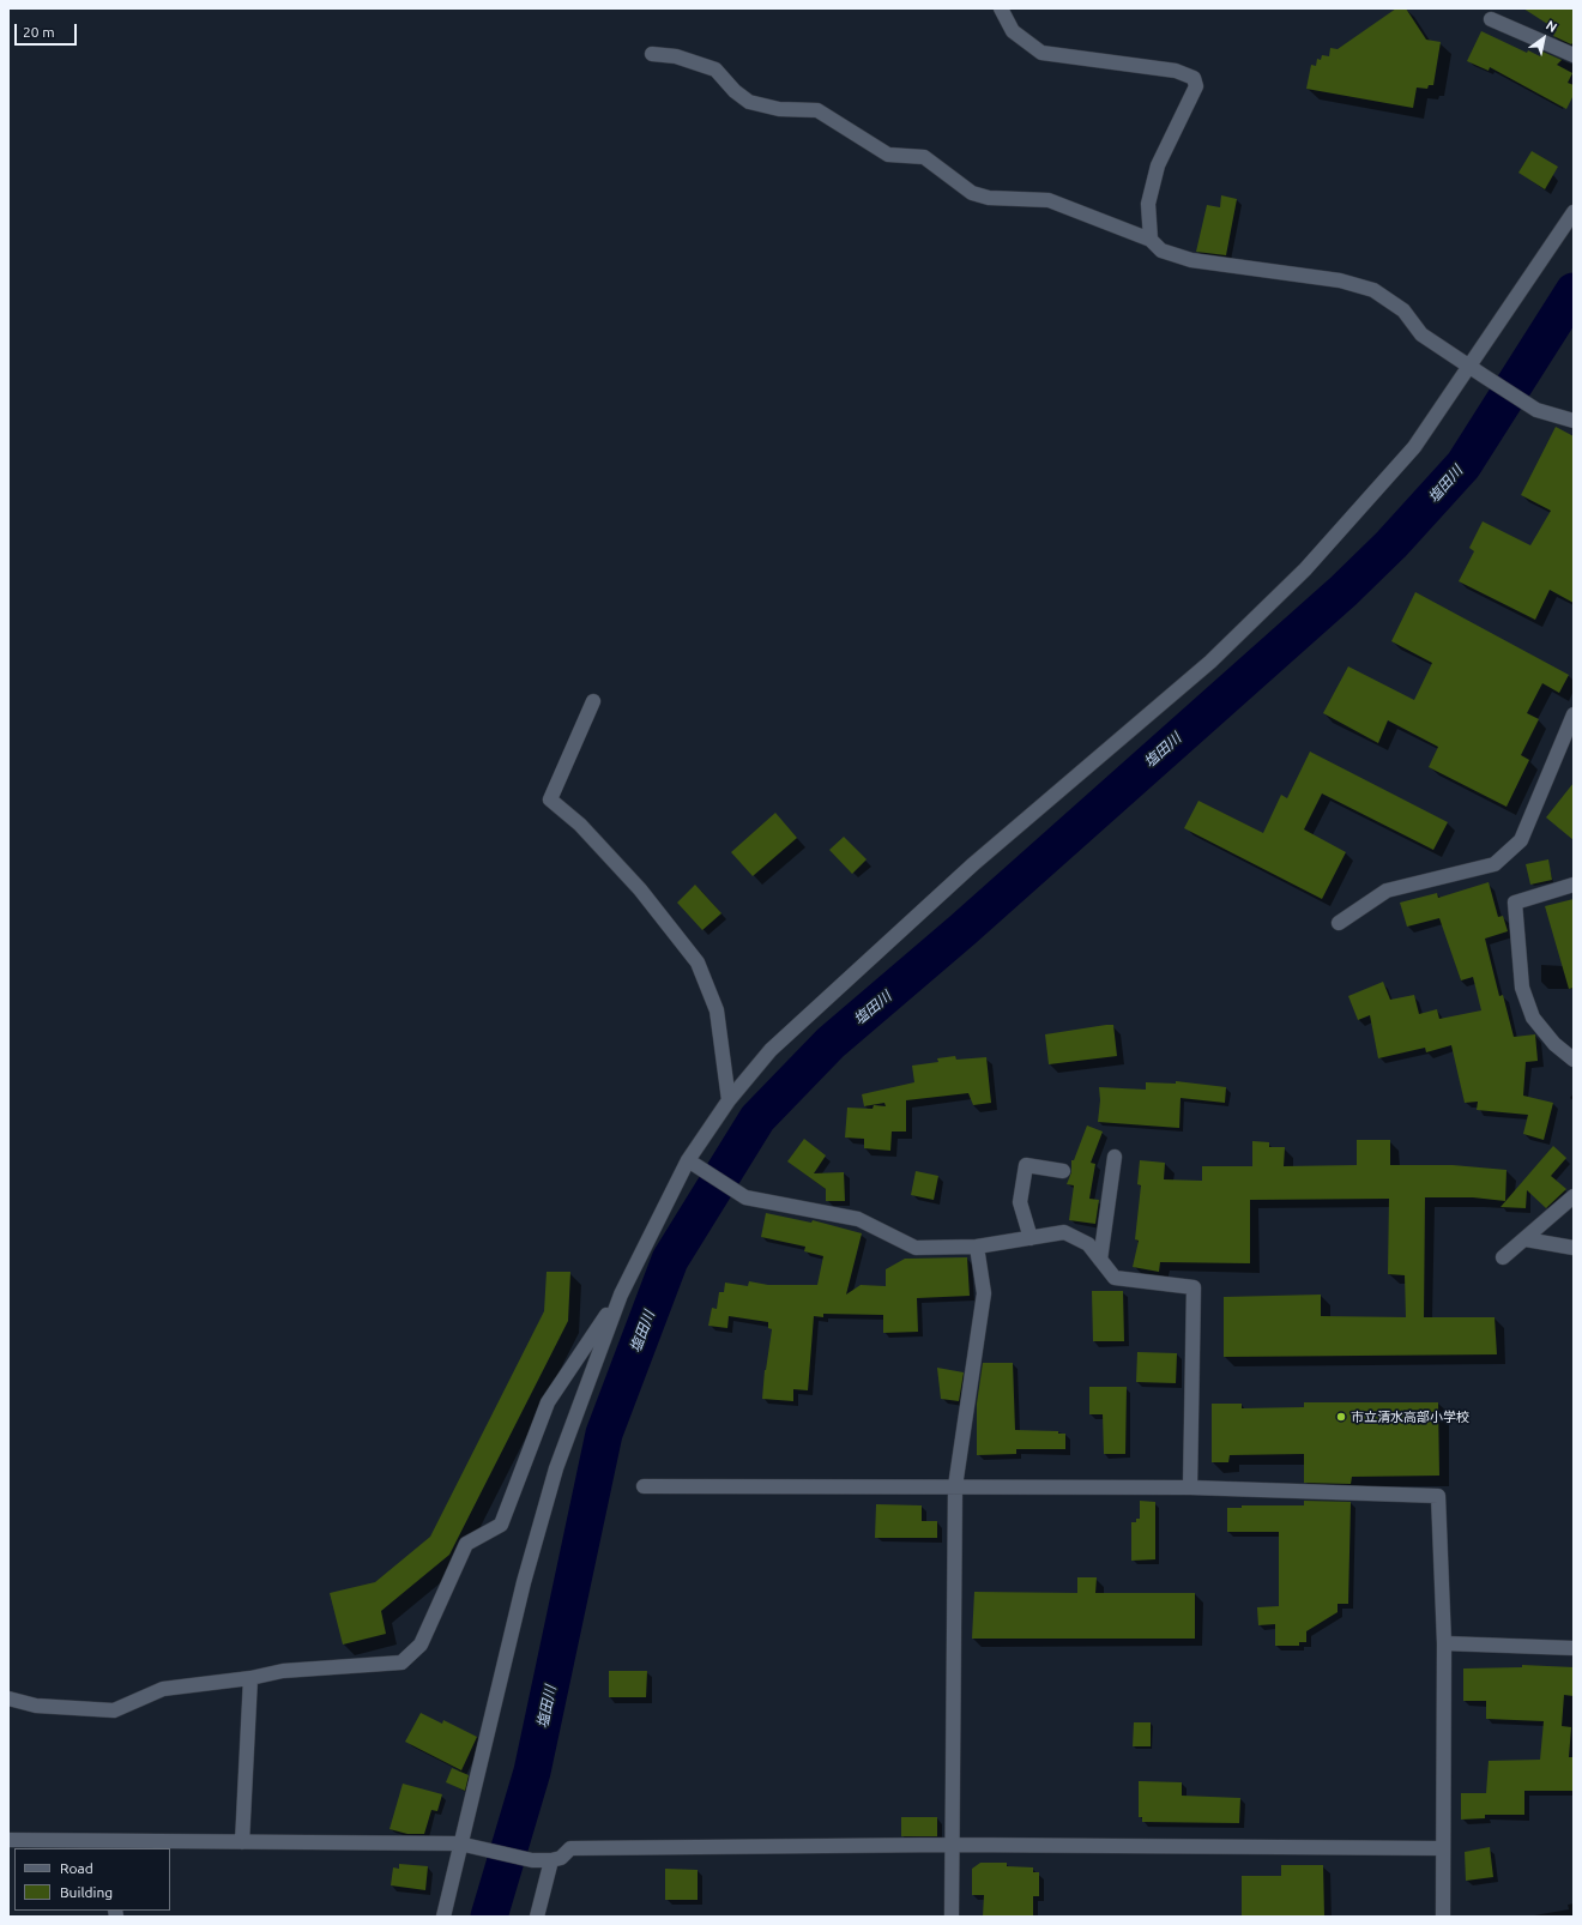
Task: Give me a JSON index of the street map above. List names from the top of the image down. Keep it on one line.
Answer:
{"water":["塩田川"],"places":["市立清水高部小学校"],"legend":["Road","Building"],"scale_bar":"20 m","north":"top right"}
